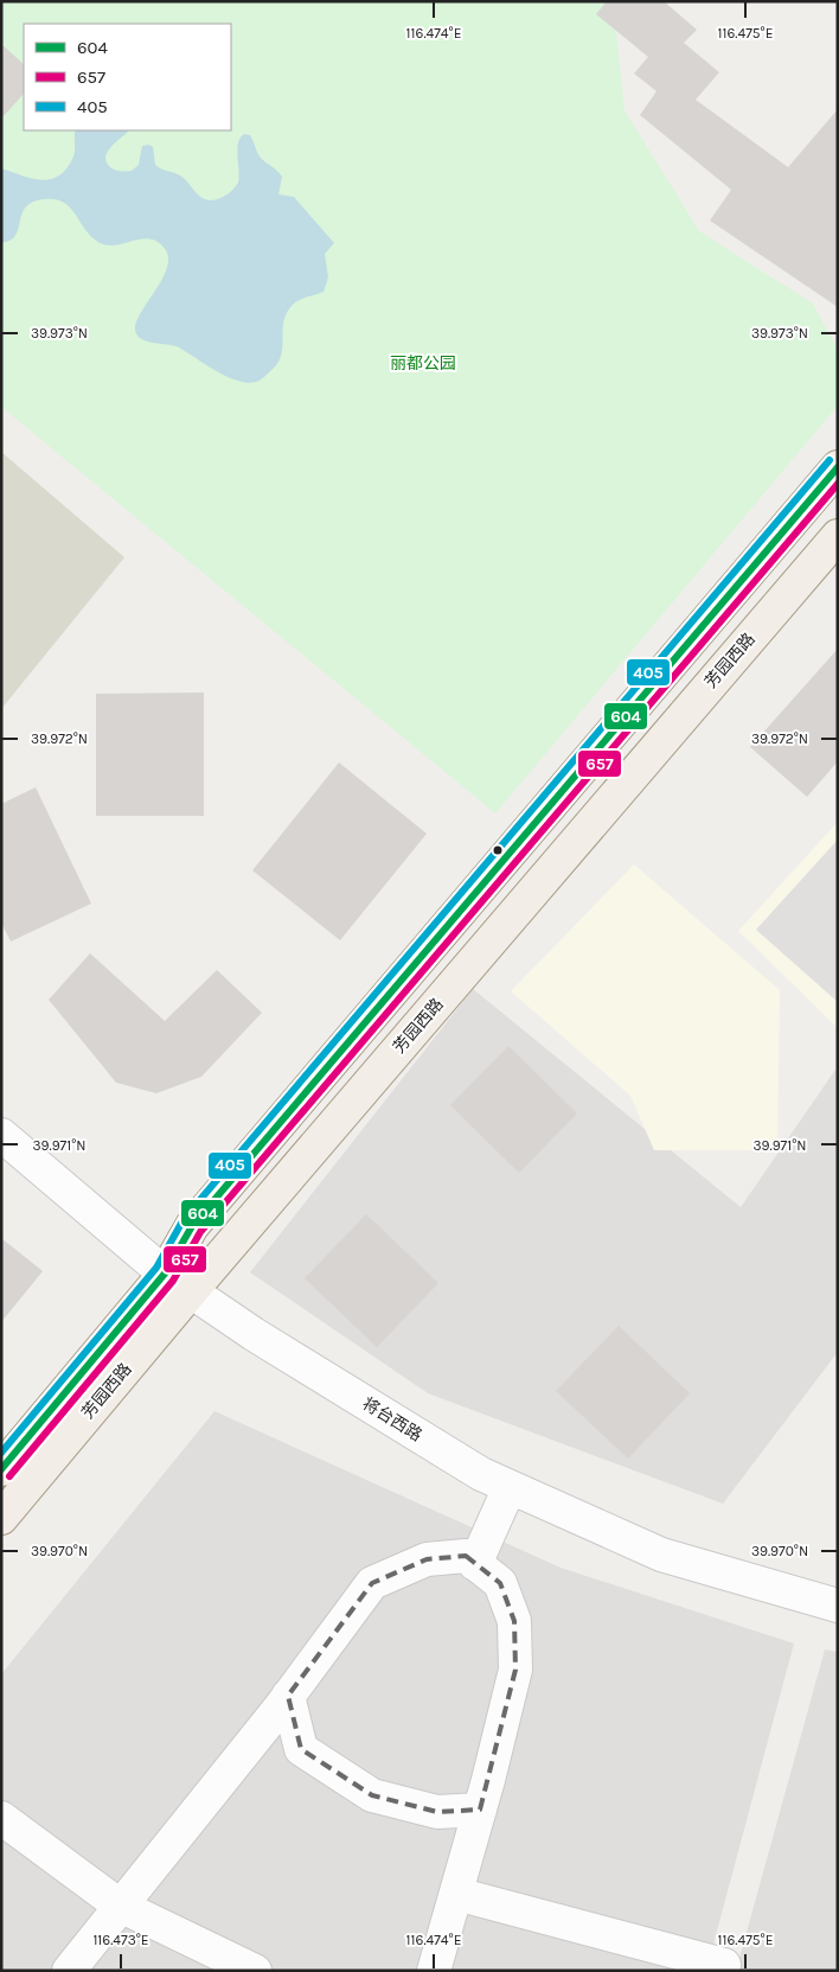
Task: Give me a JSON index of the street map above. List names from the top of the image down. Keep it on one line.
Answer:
{"streets":{"main road":["芳园西路"],"street":["将台西路"]},"crossings":[["芳园西路","将台西路"]],"parks":["丽都公园"],"lines":["transit line 405","transit line 604","transit line 657"],"legend":["604","657","405"],"coordinates":["116.474°E","116.475°E","39.973°N","39.972°N","39.971°N","39.970°N","116.473°E"]}
